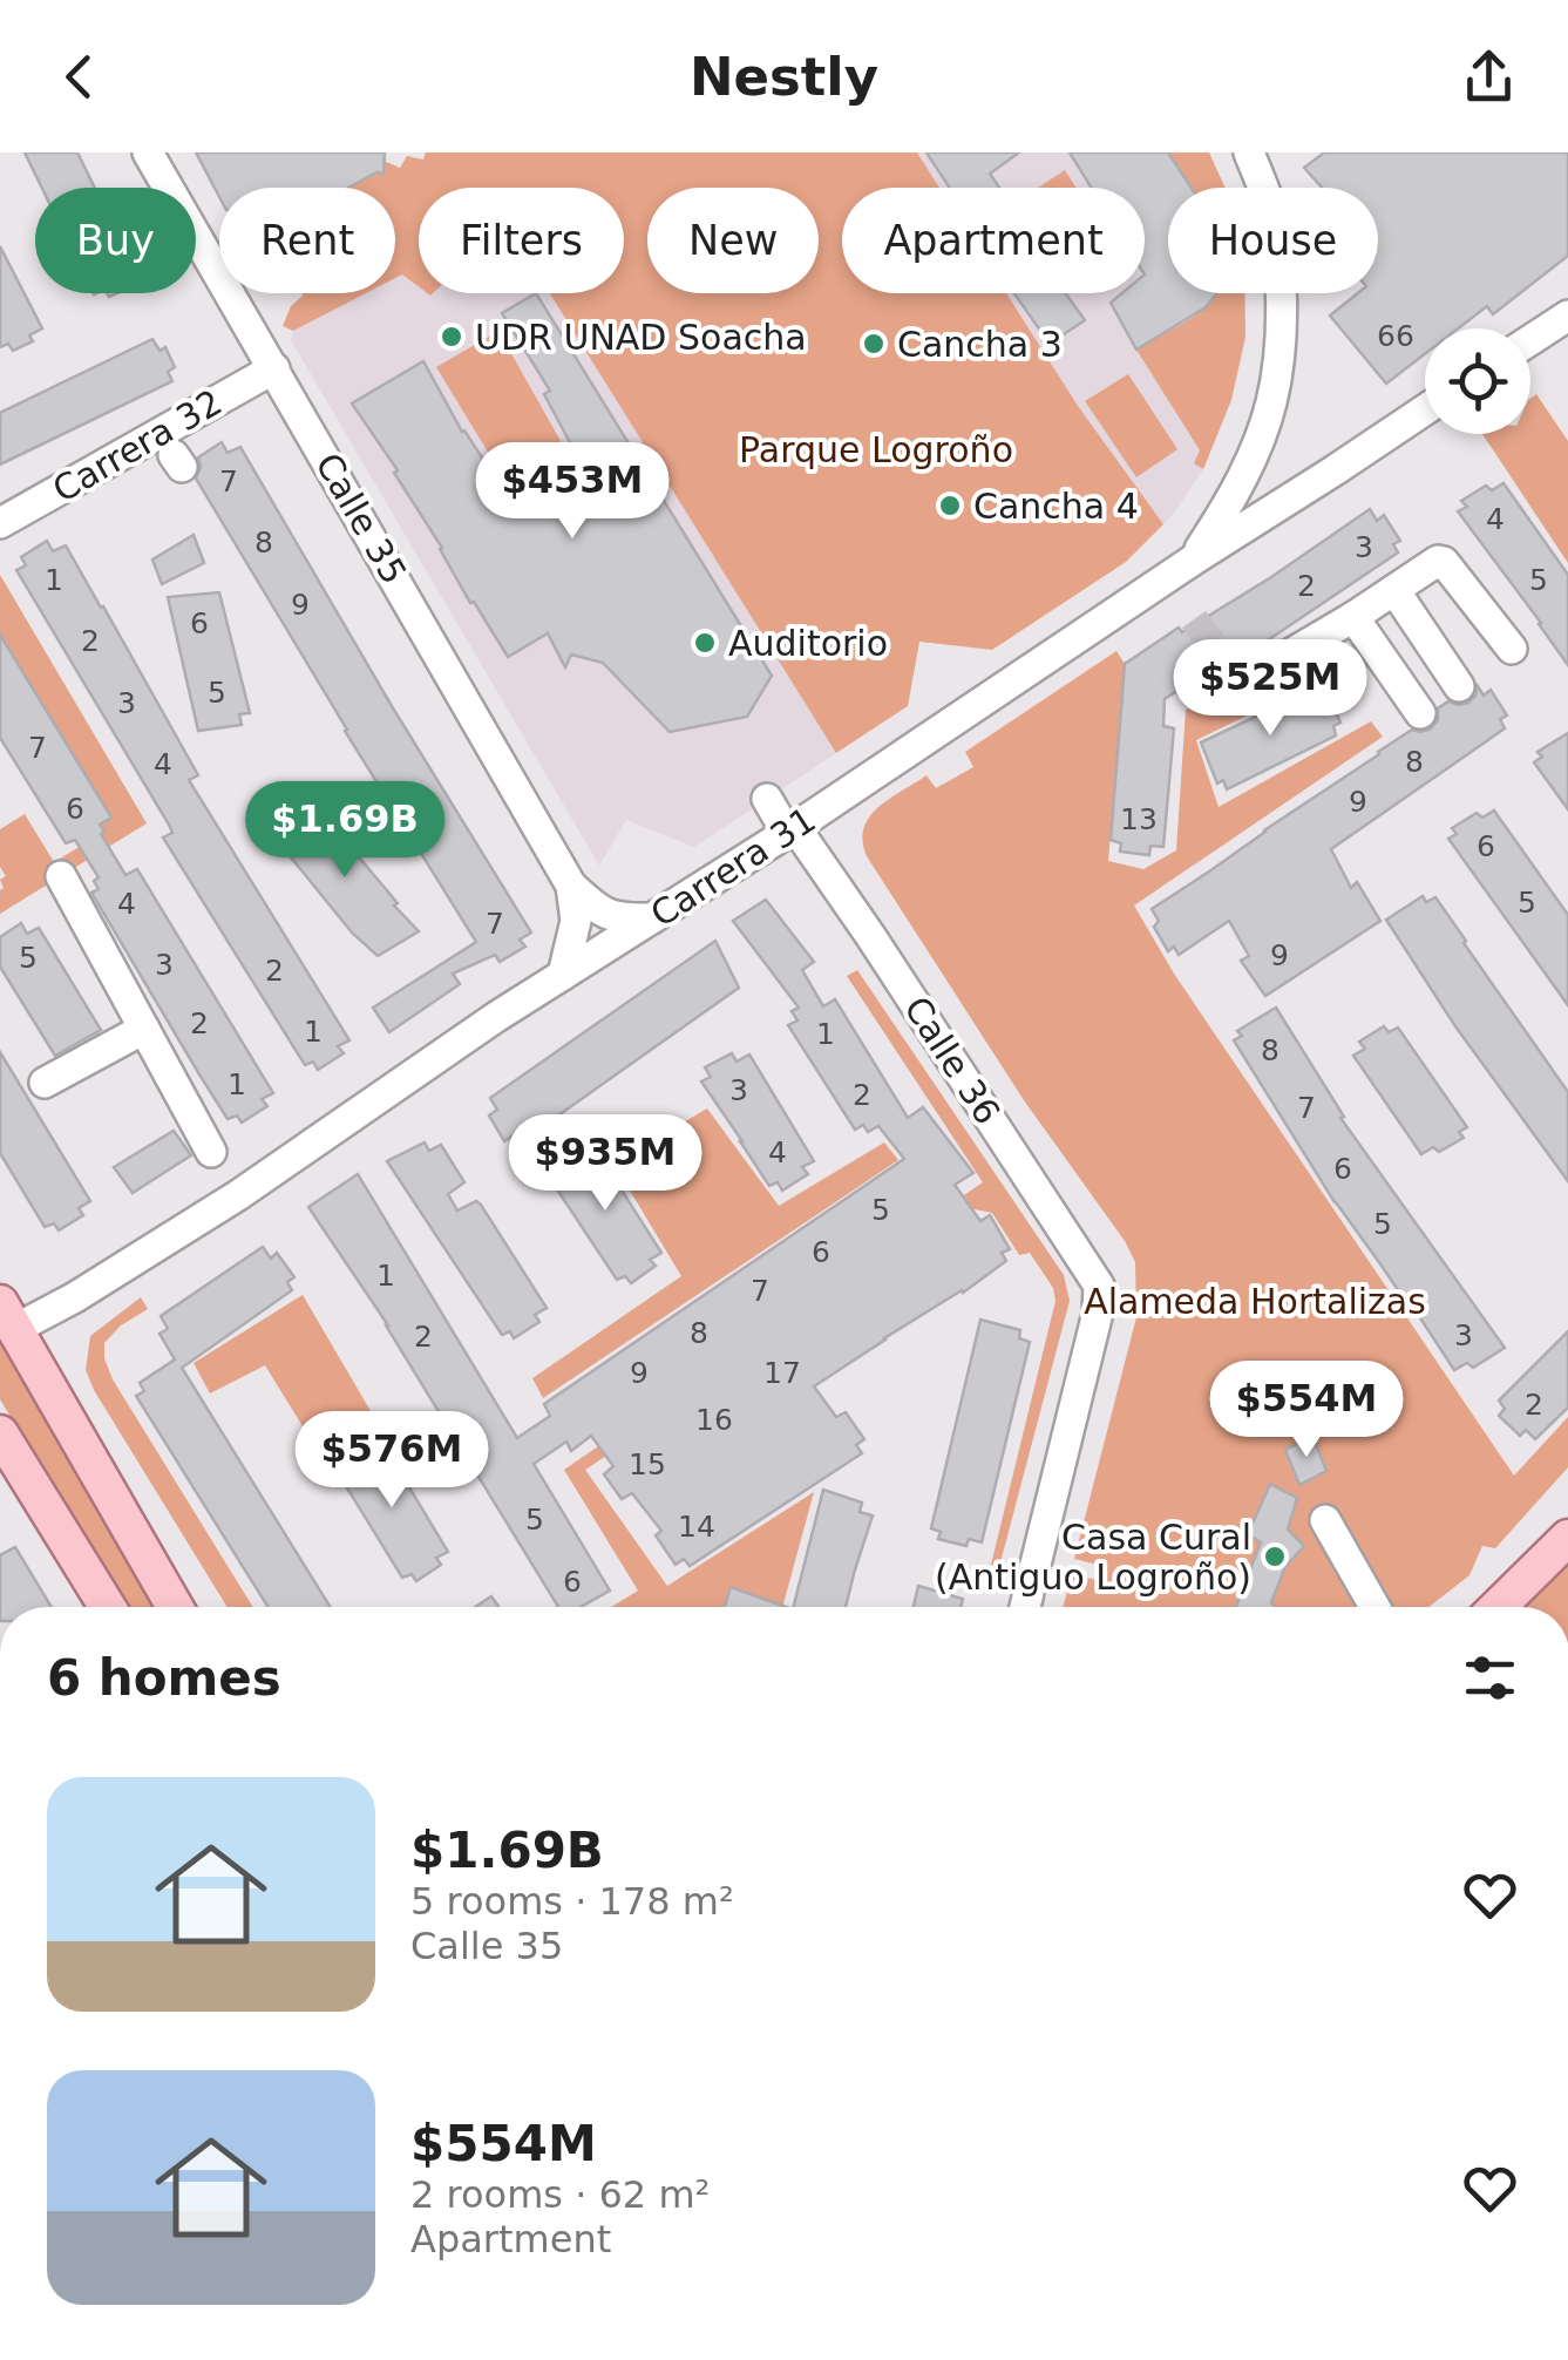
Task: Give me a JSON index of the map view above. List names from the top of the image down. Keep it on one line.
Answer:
{"streets":{"street":["Carrera 32","Calle 35","Carrera 31","Calle 36"]},"crossings":[["Carrera 32","Calle 35"],["Calle 35","Carrera 31"],["Carrera 31","Calle 36"]],"parks":["Parque Logroño","Alameda Hortalizas"],"places":["UDR UNAD Soacha","Cancha 3","Cancha 4","Auditorio","Casa Cural (Antiguo Logroño)"],"house_numbers":["66","7","4","8","3","1","5","2","9","6","2","5","3","7","8","4","9","6","13","6","5","4","7","9","5","3","2","2","1","1","8","1","3","2","7","4","6","5","5","6","1","7","8","3","2","9","17","2","16","15","5","14","6"],"page":{"header":"Nestly","chip":["Buy","Rent","Filters","New","Apartment","House"],"price":["$453M","$525M","$1.69B","$935M","$554M","$576M"],"heading":"6 homes","list":[{"name":"$1.69B","note":"5 rooms · 178 m² · Calle 35"},{"name":"$554M","note":"2 rooms · 62 m² · Apartment"}]}}
